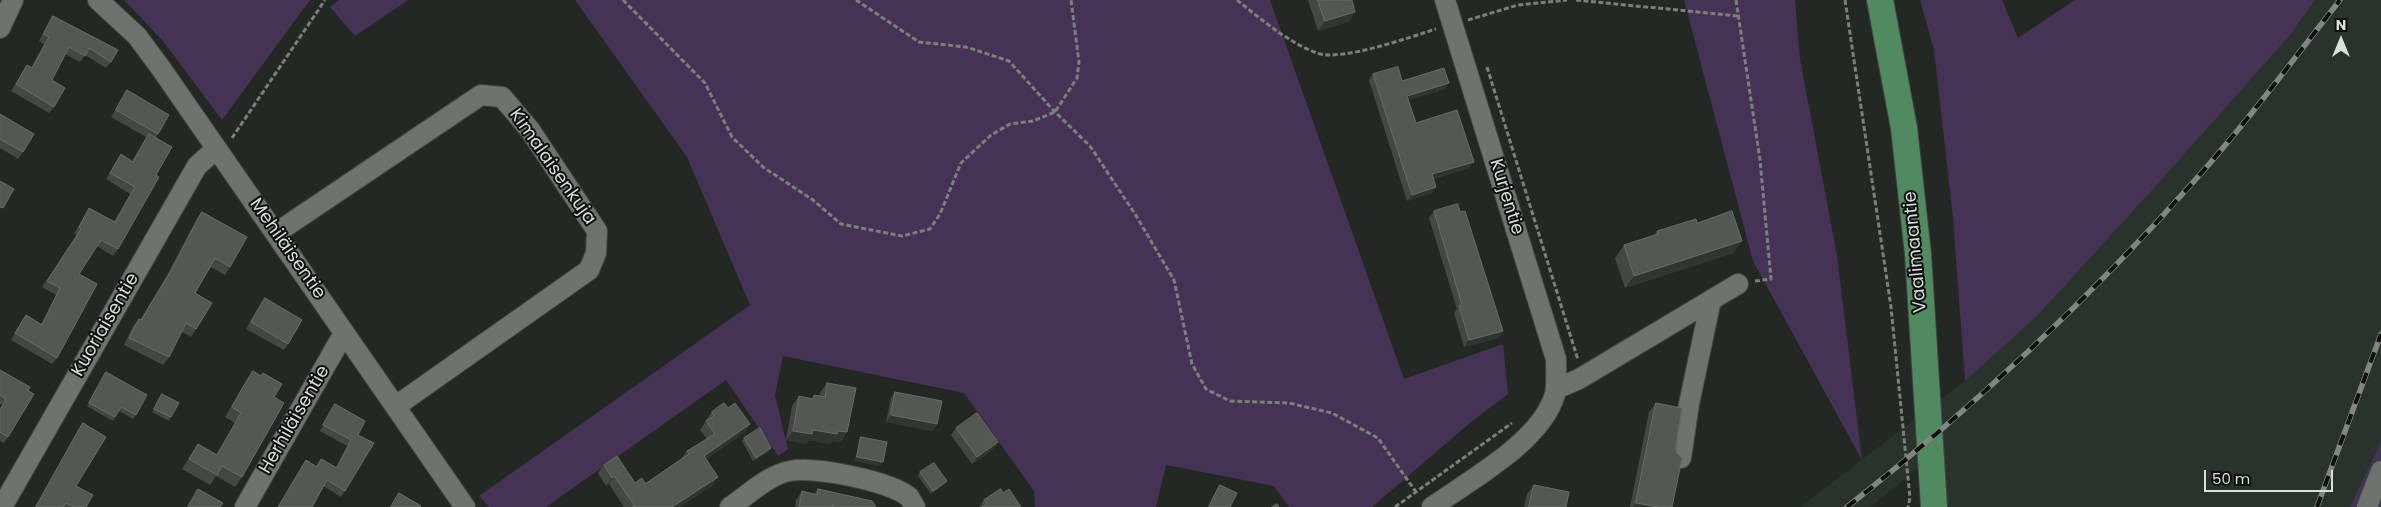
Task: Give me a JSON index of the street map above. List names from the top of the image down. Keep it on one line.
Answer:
{"streets":{"main road":["Vaalimaantie"],"street":["Kimalaisenkuja","Kurjentie","Mehiläisentie","Kuoriaisentie","Herhiläisentie"]},"crossings":[["Kimalaisenkuja","Mehiläisentie"],["Mehiläisentie","Kuoriaisentie"],["Mehiläisentie","Herhiläisentie"]],"scale_bar":"50 m","north":"top"}
